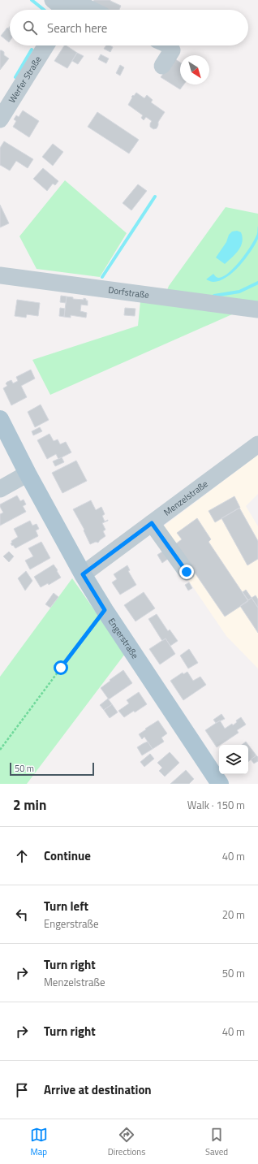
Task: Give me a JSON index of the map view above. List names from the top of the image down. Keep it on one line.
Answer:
{"streets":{"main road":["Engerstraße"],"street":["Werfer Straße","Dorfstraße","Menzelstraße"]},"crossings":[["Menzelstraße","Engerstraße"]],"scale_bar":"50 m","north":"bottom right","page":{"search":"Search here","scale":"50 m","heading":["2 min","Walk · 150 m"],"list":[["Continue","40 m"],["Turn left","Engerstraße","20 m"],["Turn right","Menzelstraße","50 m"],["Turn right","40 m"],"Arrive at destination"],"nav":["Map","Directions","Saved"]}}
